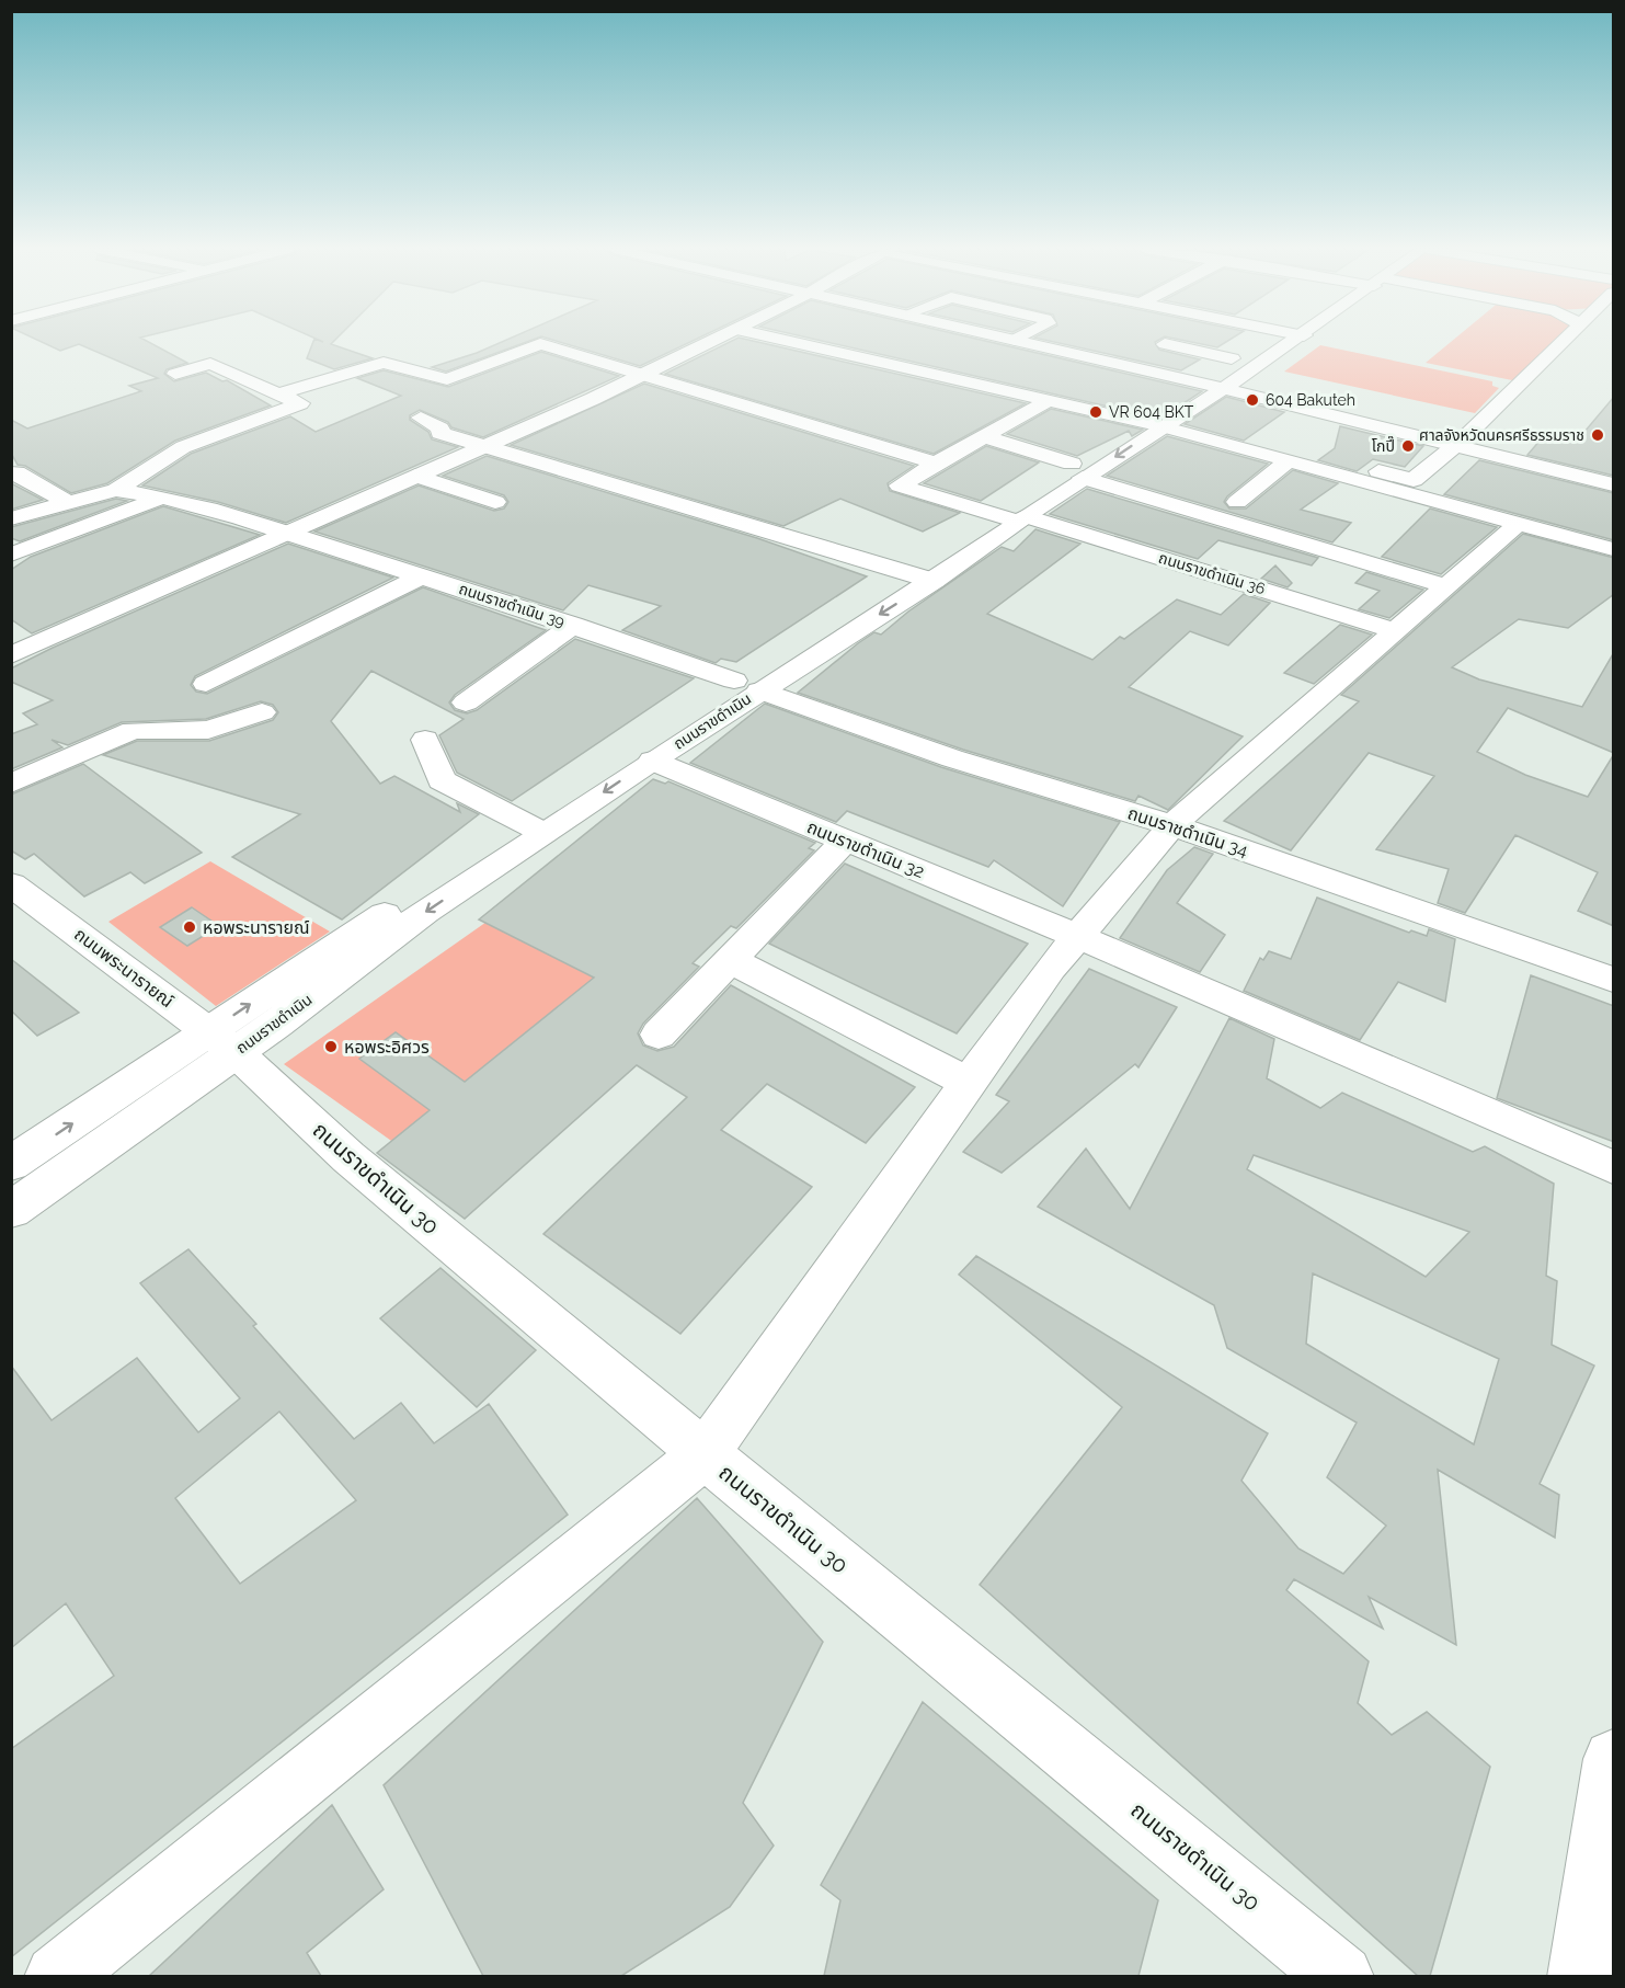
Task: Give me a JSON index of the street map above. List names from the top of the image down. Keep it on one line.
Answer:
{"streets":{"street":["ถนนราขดำเนิน 36","ถนนราชดำเนิน 39","ถนนราขดำเนิน","ถนนราชดำเนิน 34","ถนนราขดำเนิน 32","ถนนพระนารายณ์","ถนนราขดำเนิน 30"]},"crossings":[["ถนนราขดำเนิน 36","ถนนราขดำเนิน"],["ถนนราชดำเนิน 39","ถนนราขดำเนิน"],["ถนนราชดำเนิน 39","ถนนราชดำเนิน 34"],["ถนนราขดำเนิน","ถนนราชดำเนิน 34"],["ถนนราขดำเนิน","ถนนราขดำเนิน 32"],["ถนนราขดำเนิน","ถนนพระนารายณ์"],["ถนนราขดำเนิน","ถนนราขดำเนิน 30"],["ถนนพระนารายณ์","ถนนราขดำเนิน 30"]],"places":["604 Bakuteh","VR 604 BKT","ศาลจังหวัดนครศรีธรรมราช","โกปี๊","หอพระนารายณ์","หอพระอิศวร"]}
